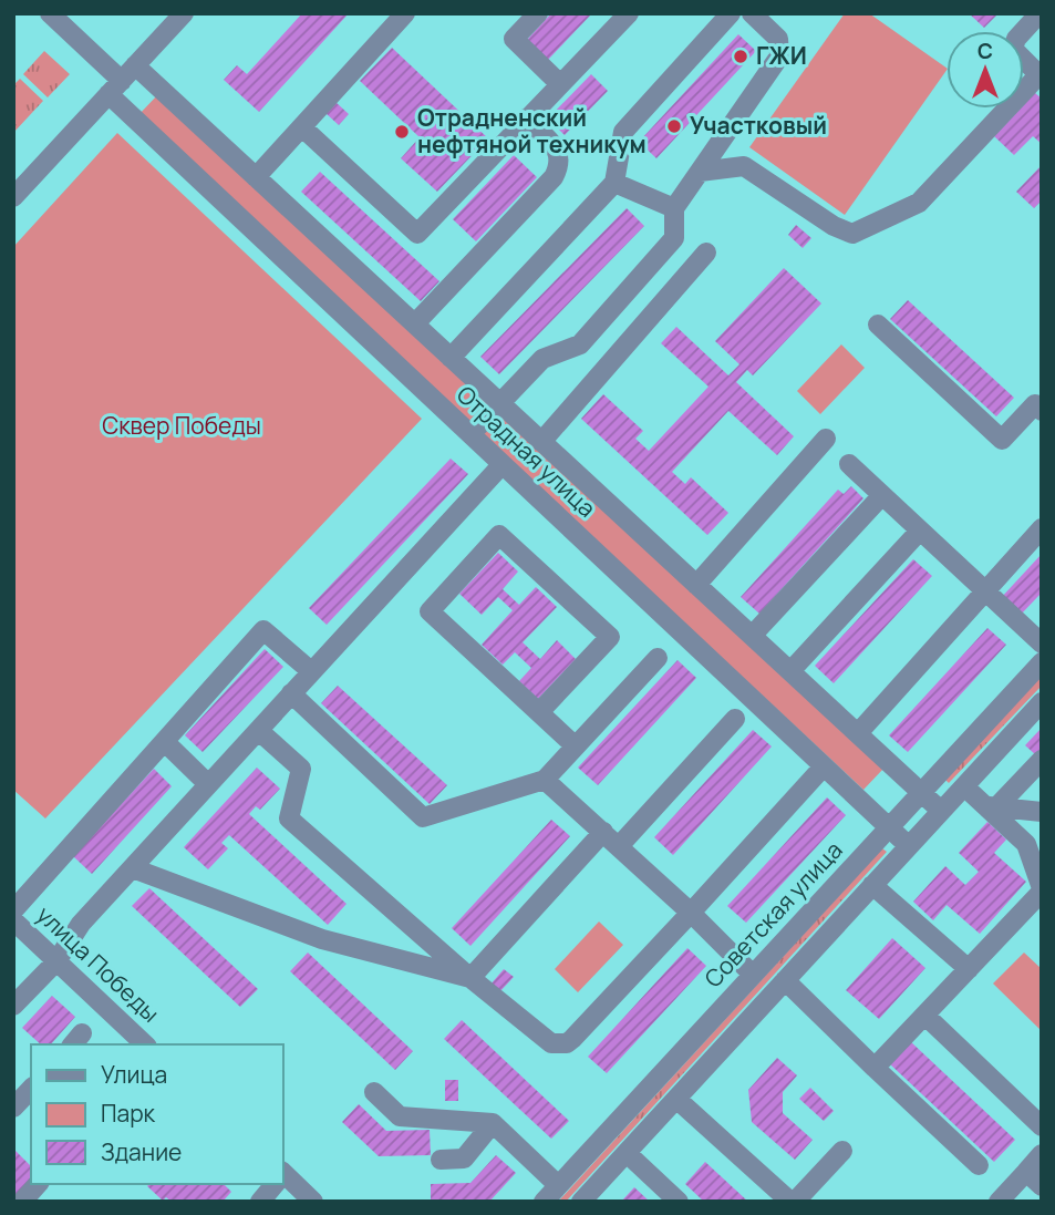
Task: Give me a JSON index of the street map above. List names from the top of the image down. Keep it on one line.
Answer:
{"streets":{"street":["Отрадная улица","Советская улица","улица Победы"]},"crossings":[["Отрадная улица","Советская улица"]],"parks":["Сквер Победы"],"places":["ГЖИ","Участковый","Отрадненский нефтяной техникум"],"legend":["Улица","Парк","Здание"],"north":"top"}
